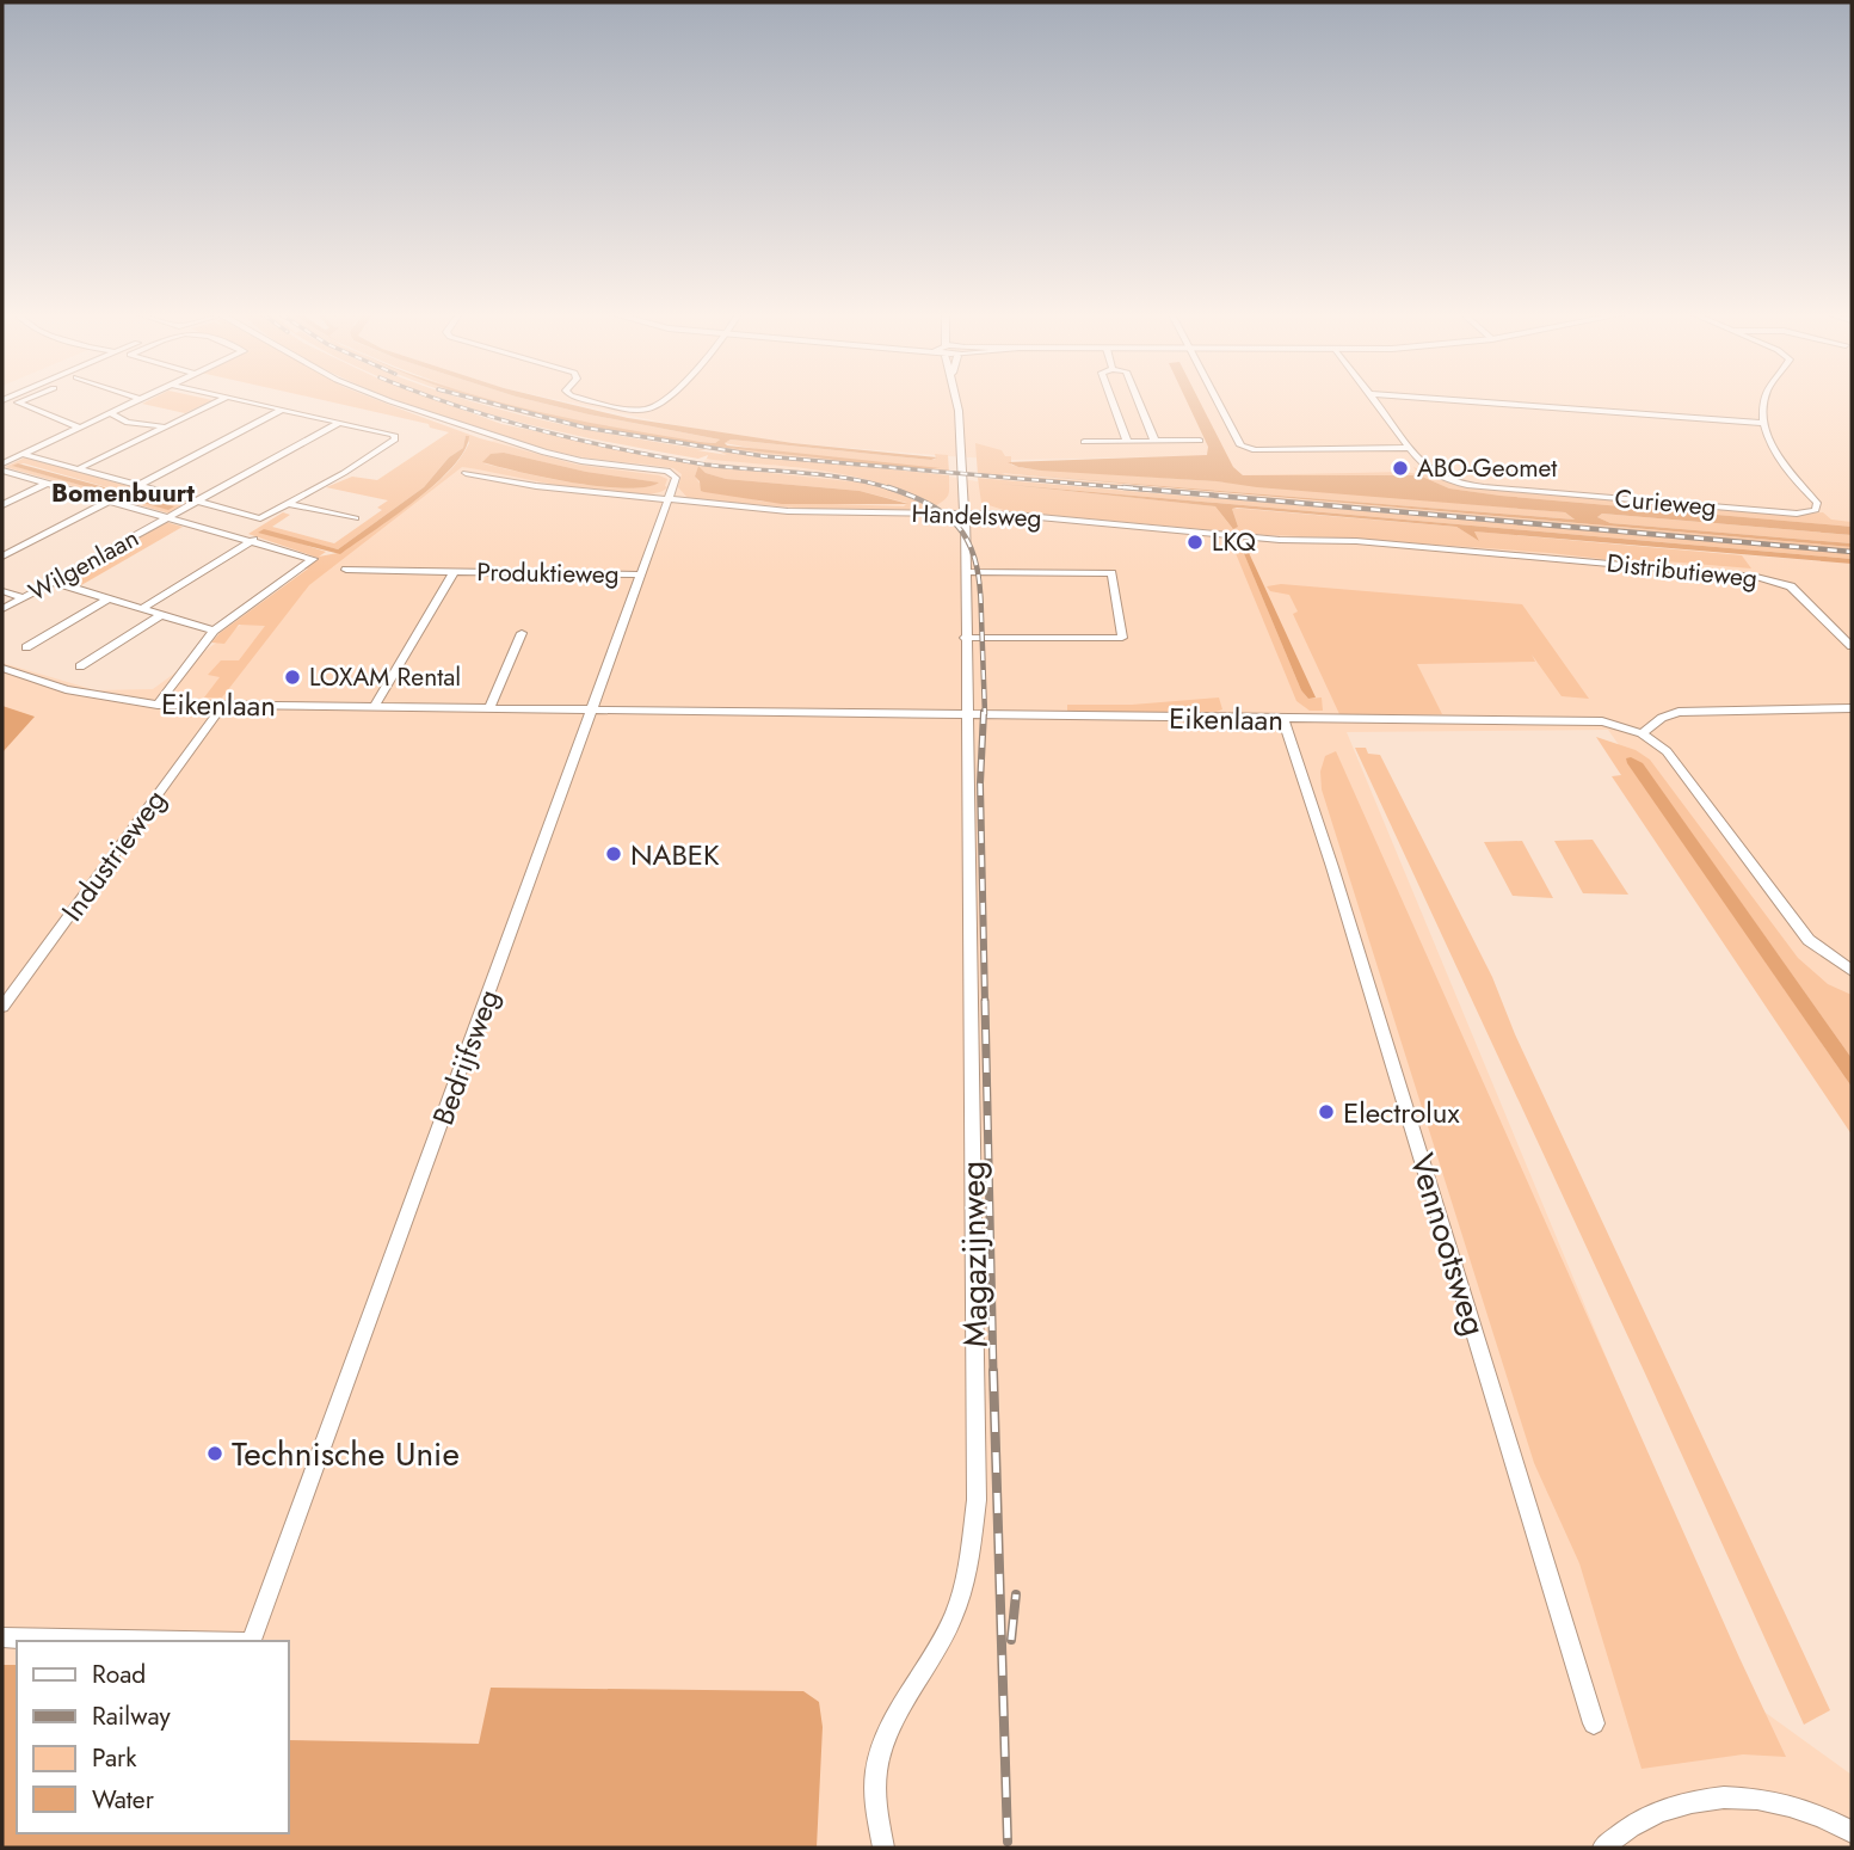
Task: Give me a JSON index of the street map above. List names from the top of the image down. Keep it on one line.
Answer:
{"streets":{"street":["Curieweg","Handelsweg","Wilgenlaan","Distributieweg","Produktieweg","Eikenlaan","Industrieweg","Bedrijfsweg","Vennootsweg","Magazijnweg"]},"crossings":[["Handelsweg","Distributieweg"],["Handelsweg","Bedrijfsweg"],["Handelsweg","Magazijnweg"],["Produktieweg","Eikenlaan"],["Produktieweg","Bedrijfsweg"],["Eikenlaan","Industrieweg"],["Eikenlaan","Bedrijfsweg"],["Eikenlaan","Vennootsweg"],["Eikenlaan","Magazijnweg"]],"districts":["Bomenbuurt"],"places":["ABO-Geomet","LKQ","LOXAM Rental","NABEK","Electrolux","Technische Unie"],"legend":["Road","Railway","Park","Water"]}
